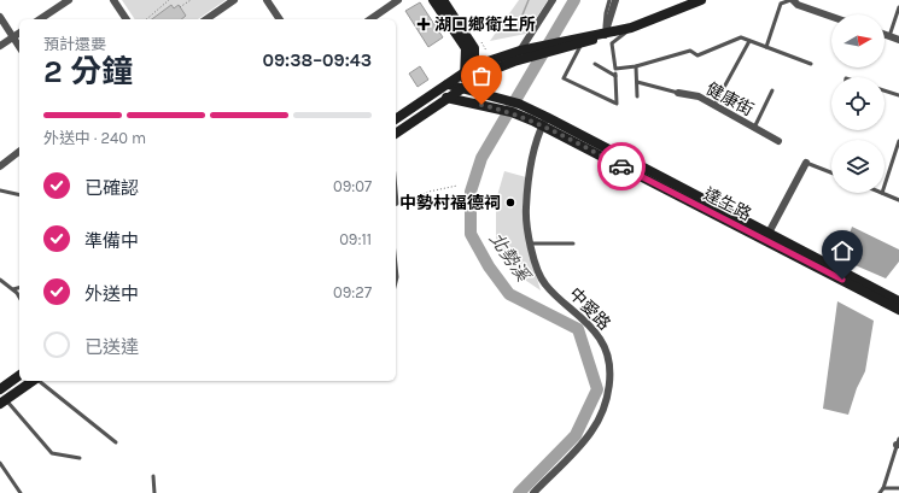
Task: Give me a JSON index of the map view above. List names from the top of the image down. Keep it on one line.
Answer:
{"streets":{"main road":["達生路"],"street":["健康街","中愛路"]},"crossings":[["達生路","中愛路"]],"water":["北勢溪"],"places":{"health":["湖口鄉衛生所"],"other":["中勢村福德祠"]},"north":"right","page":{"heading":["2 分鐘","預計還要","09:38–09:43"],"bar":"外送中 · 240 m","list":[["已確認","09:07"],["準備中","09:11"],["外送中","09:27"],"已送達"]}}
